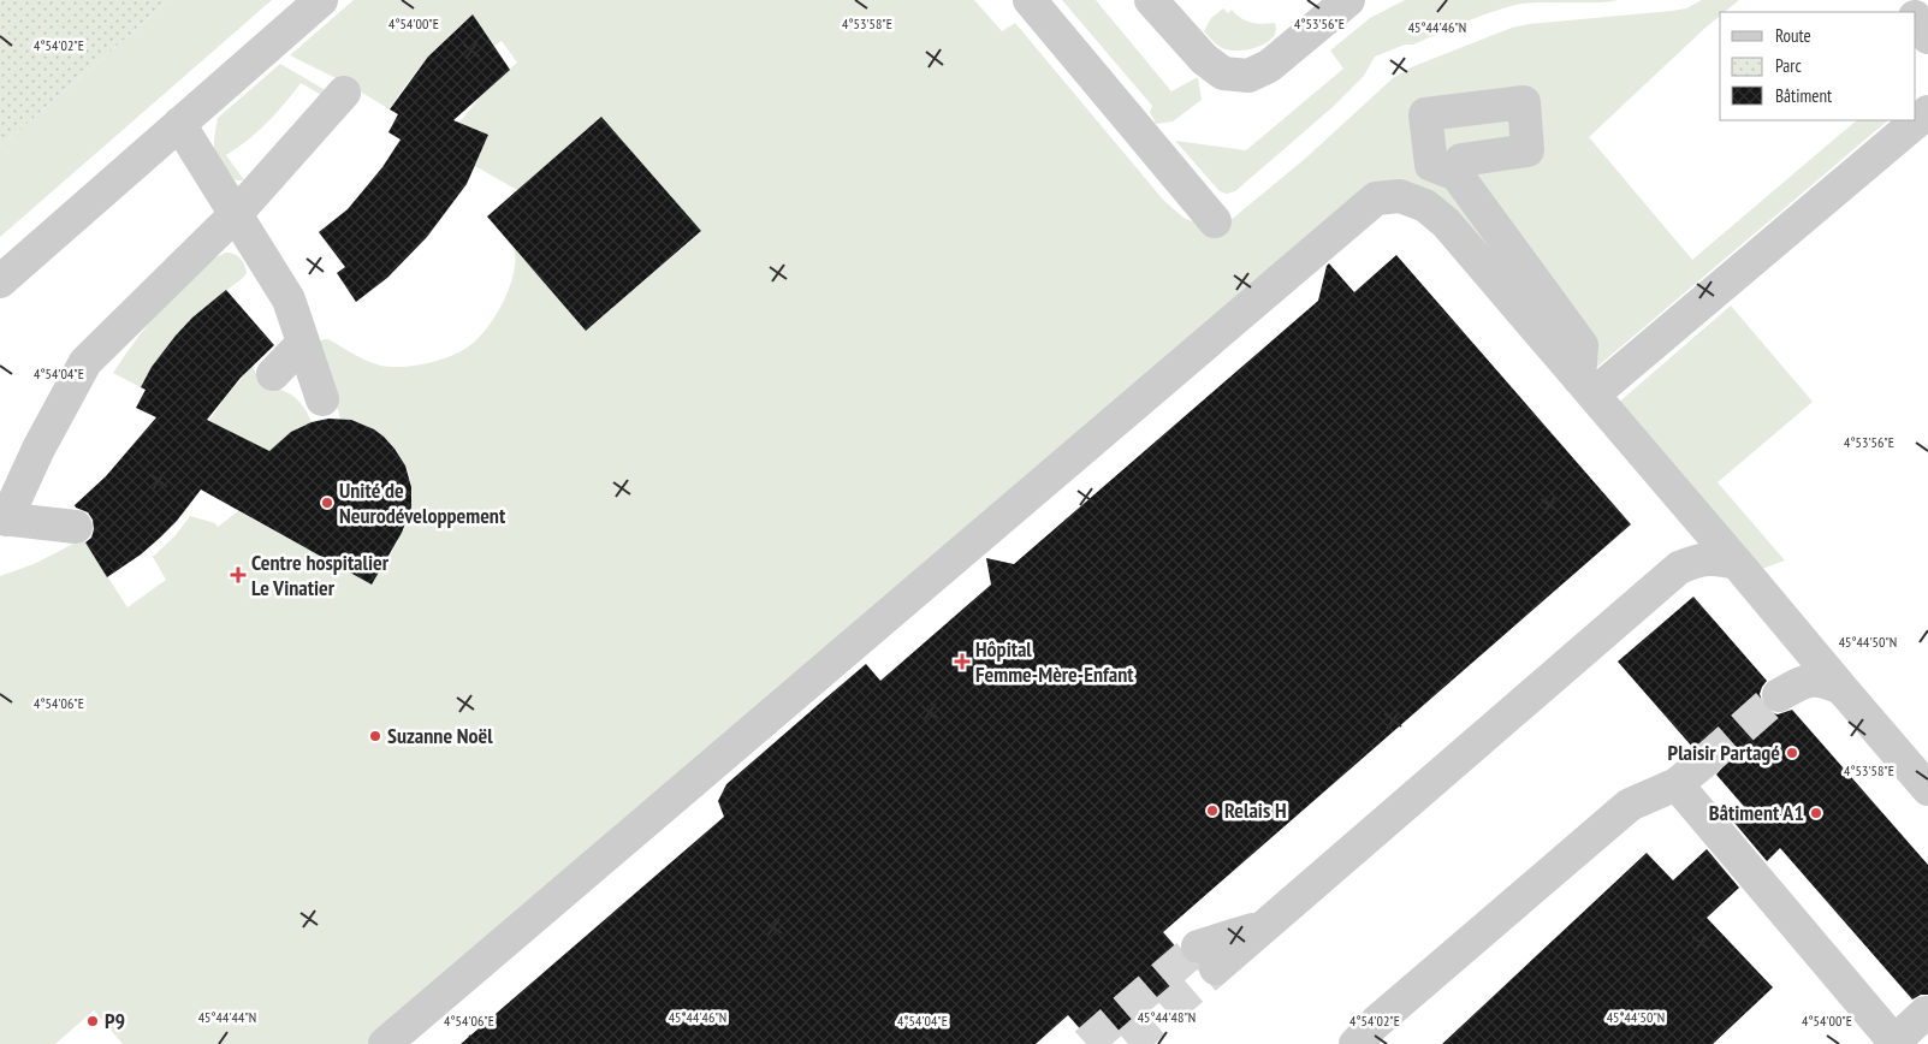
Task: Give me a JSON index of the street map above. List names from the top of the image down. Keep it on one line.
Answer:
{"places":{"other":["Unité de Neurodéveloppement","Suzanne Noël","Plaisir Partagé","Relais H","Bâtiment A1","P9"],"health":["Centre hospitalier Le Vinatier","Hôpital Femme-Mère-Enfant"]},"legend":["Route","Parc","Bâtiment"],"coordinates":["4°54'00\"E","4°53'58\"E","4°53'56\"E","45°44'46\"N","4°54'02\"E","4°54'04\"E","45°44'50\"N","4°54'06\"E","45°44'44\"N","45°44'48\"N"]}
